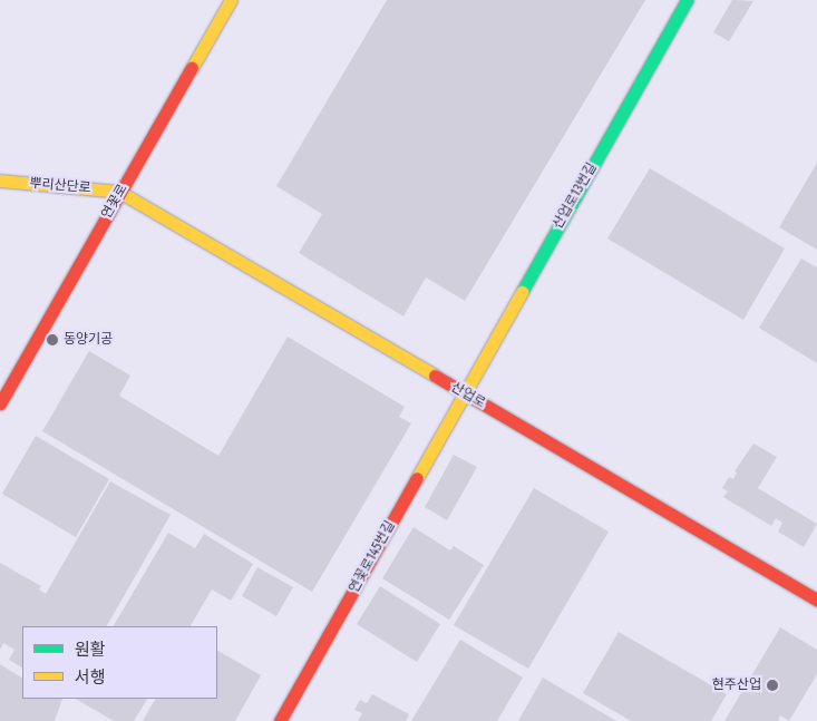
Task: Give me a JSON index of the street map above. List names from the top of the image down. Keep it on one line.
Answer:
{"streets":{"street":["뿌리산단로","산업로13번길","연꽃로","산업로","연꽃로145번길"]},"crossings":[["뿌리산단로","연꽃로"],["뿌리산단로","산업로"],["산업로13번길","산업로"],["산업로13번길","연꽃로145번길"],["연꽃로","산업로"],["산업로","연꽃로145번길"]],"places":["동양기공","현주산업"],"legend":["원활","서행"]}
